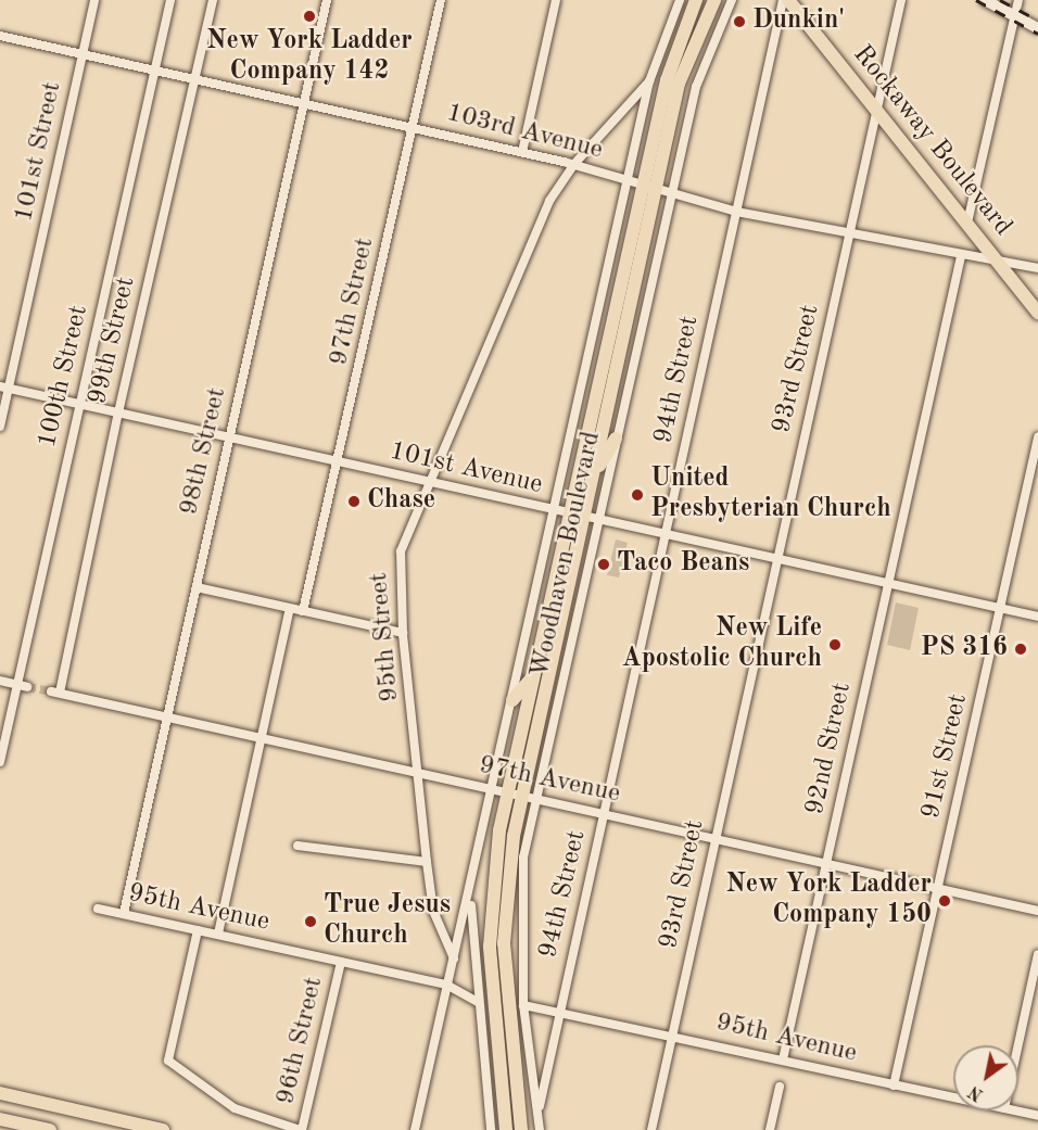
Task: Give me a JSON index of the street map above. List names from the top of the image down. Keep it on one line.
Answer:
{"streets":{"main road":["Rockaway Boulevard","Woodhaven Boulevard"],"street":["103rd Avenue","101st Street","97th Street","99th Street","93rd Street","100th Street","94th Street","98th Street","101st Avenue","95th Street","92nd Street","91st Street","97th Avenue","95th Avenue","96th Street"]},"crossings":[["103rd Avenue","Rockaway Boulevard"],["103rd Avenue","101st Street"],["103rd Avenue","97th Street"],["103rd Avenue","99th Street"],["103rd Avenue","93rd Street"],["103rd Avenue","100th Street"],["103rd Avenue","94th Street"],["103rd Avenue","98th Street"],["103rd Avenue","Woodhaven Boulevard"],["103rd Avenue","95th Street"],["103rd Avenue","92nd Street"],["Rockaway Boulevard","93rd Street"],["101st Street","101st Avenue"],["97th Street","101st Avenue"],["99th Street","101st Avenue"],["99th Street","97th Avenue"],["93rd Street","101st Avenue"],["93rd Street","97th Avenue"],["93rd Street","95th Avenue"],["100th Street","101st Avenue"],["94th Street","101st Avenue"],["94th Street","Woodhaven Boulevard"],["94th Street","97th Avenue"],["94th Street","95th Avenue"],["98th Street","101st Avenue"],["98th Street","97th Avenue"],["98th Street","95th Avenue"],["101st Avenue","Woodhaven Boulevard"],["101st Avenue","95th Street"],["101st Avenue","92nd Street"],["101st Avenue","91st Street"],["Woodhaven Boulevard","95th Street"],["Woodhaven Boulevard","97th Avenue"],["Woodhaven Boulevard","95th Avenue"],["95th Street","97th Avenue"],["92nd Street","97th Avenue"],["92nd Street","95th Avenue"],["91st Street","97th Avenue"],["91st Street","95th Avenue"],["95th Avenue","96th Street"]],"places":["New York Ladder Company 142","Dunkin'","United Presbyterian Church","Chase","Taco Beans","New Life Apostolic Church","PS 316","New York Ladder Company 150","True Jesus Church"],"north":"bottom left"}
